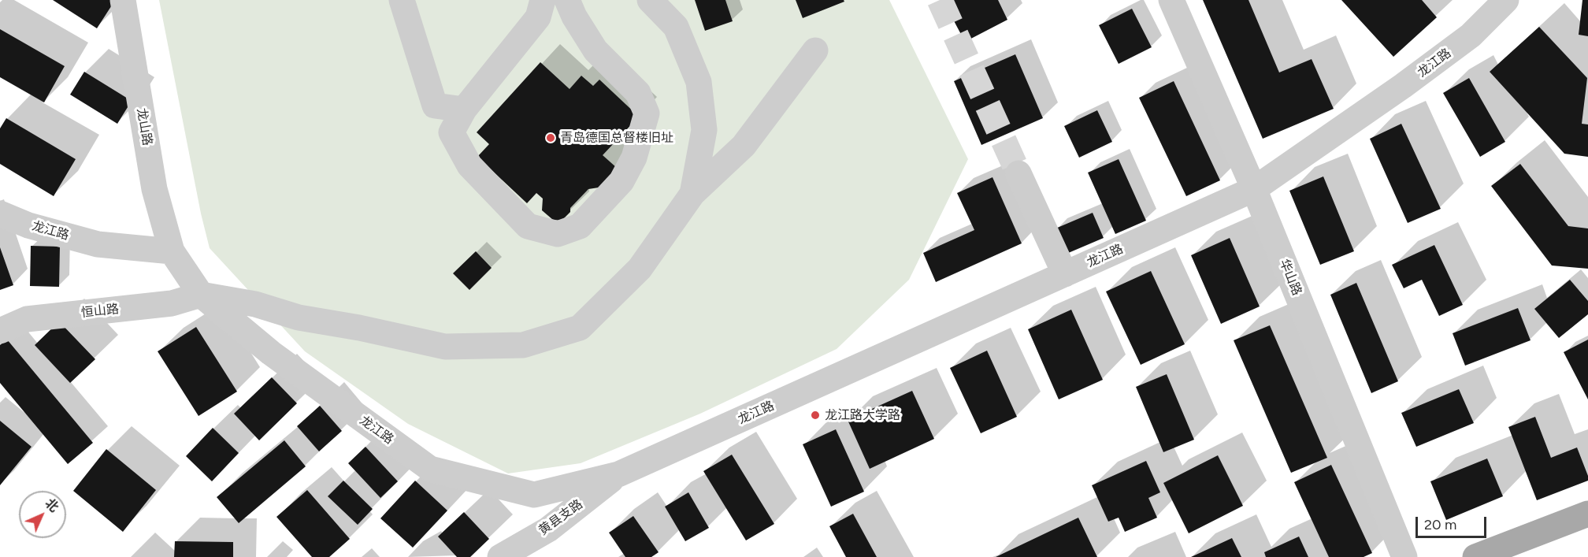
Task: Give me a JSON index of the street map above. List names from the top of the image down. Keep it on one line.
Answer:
{"streets":{"street":["龙江路","龙山路","华山路","恒山路","黄县支路"]},"crossings":[["龙江路","龙山路"],["龙江路","华山路"],["龙江路","恒山路"],["龙江路","黄县支路"]],"places":["青岛德国总督楼旧址","龙江路大学路"],"scale_bar":"20 m","north":"top right"}
